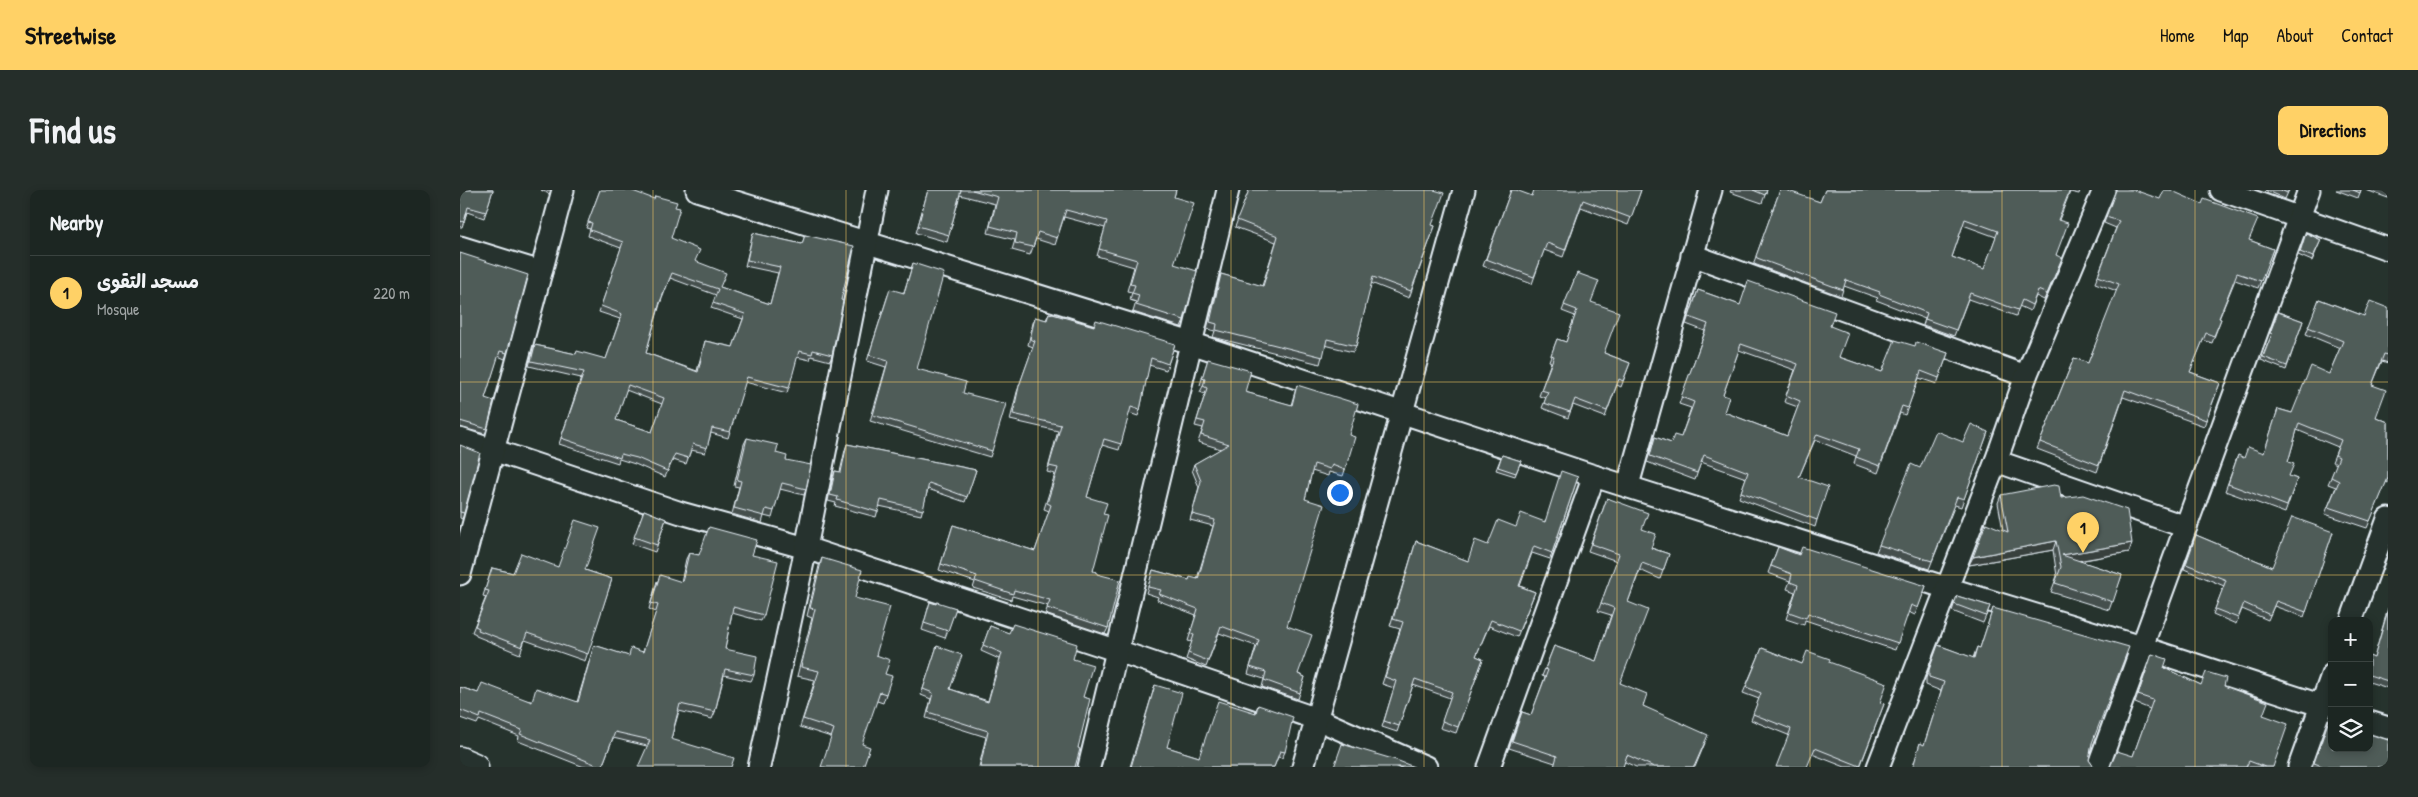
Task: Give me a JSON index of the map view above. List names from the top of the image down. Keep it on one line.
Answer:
{"page":{"header":"Streetwise","nav":["Home","Map","About","Contact"],"buttons":"Directions","title":"Find us","heading":"Nearby","list":[{"mark":"1","name":"مسجد التقوى","note":"Mosque","value":"220 m"}],"pins":"1","map_buttons":["+","−"]}}
